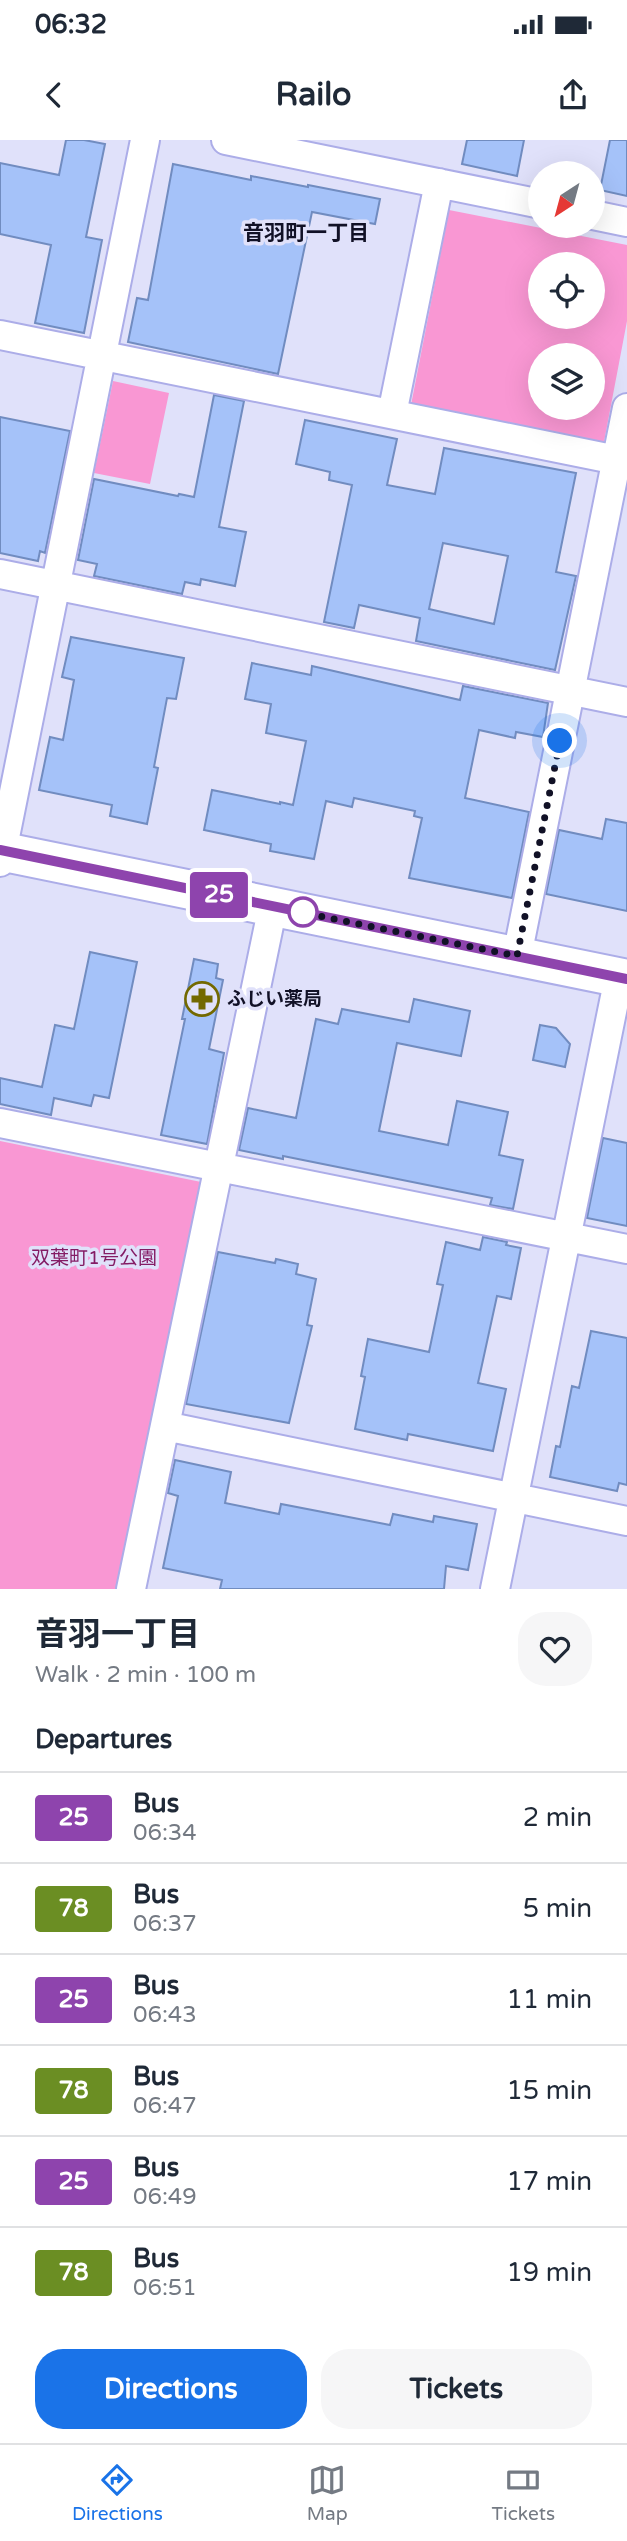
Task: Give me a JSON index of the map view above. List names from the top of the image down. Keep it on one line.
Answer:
{"districts":["音羽町一丁目"],"parks":["双葉町1号公園"],"places":{"pharmacy":["ふじい薬局"]},"lines":["bus line 25"],"north":"bottom left","page":{"status":"06:32","header":"Railo","on_map":"25","heading":[["音羽一丁目","Walk · 2 min · 100 m"],"Departures"],"list":[{"mark":"25","name":"Bus","note":"06:34","value":"2 min"},{"mark":"78","name":"Bus","note":"06:37","value":"5 min"},{"mark":"25","name":"Bus","note":"06:43","value":"11 min"},{"mark":"78","name":"Bus","note":"06:47","value":"15 min"},{"mark":"25","name":"Bus","note":"06:49","value":"17 min"},{"mark":"78","name":"Bus","note":"06:51","value":"19 min"}],"buttons":["Directions","Tickets"],"tabs":["Directions","Map","Tickets"]}}
